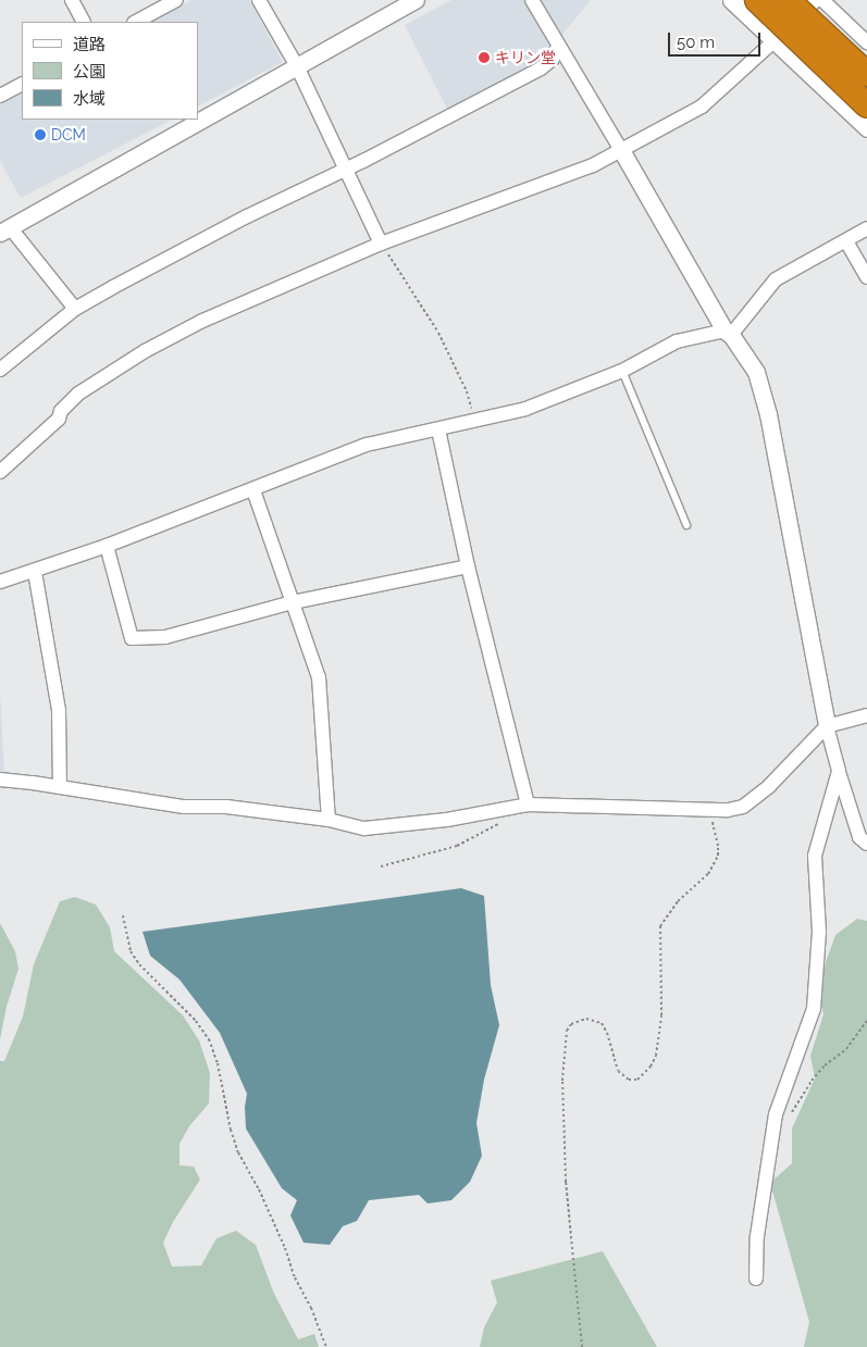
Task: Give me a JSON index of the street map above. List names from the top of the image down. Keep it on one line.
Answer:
{"places":["キリン堂","DCM"],"legend":["道路","公園","水域"],"scale_bar":"50 m"}
